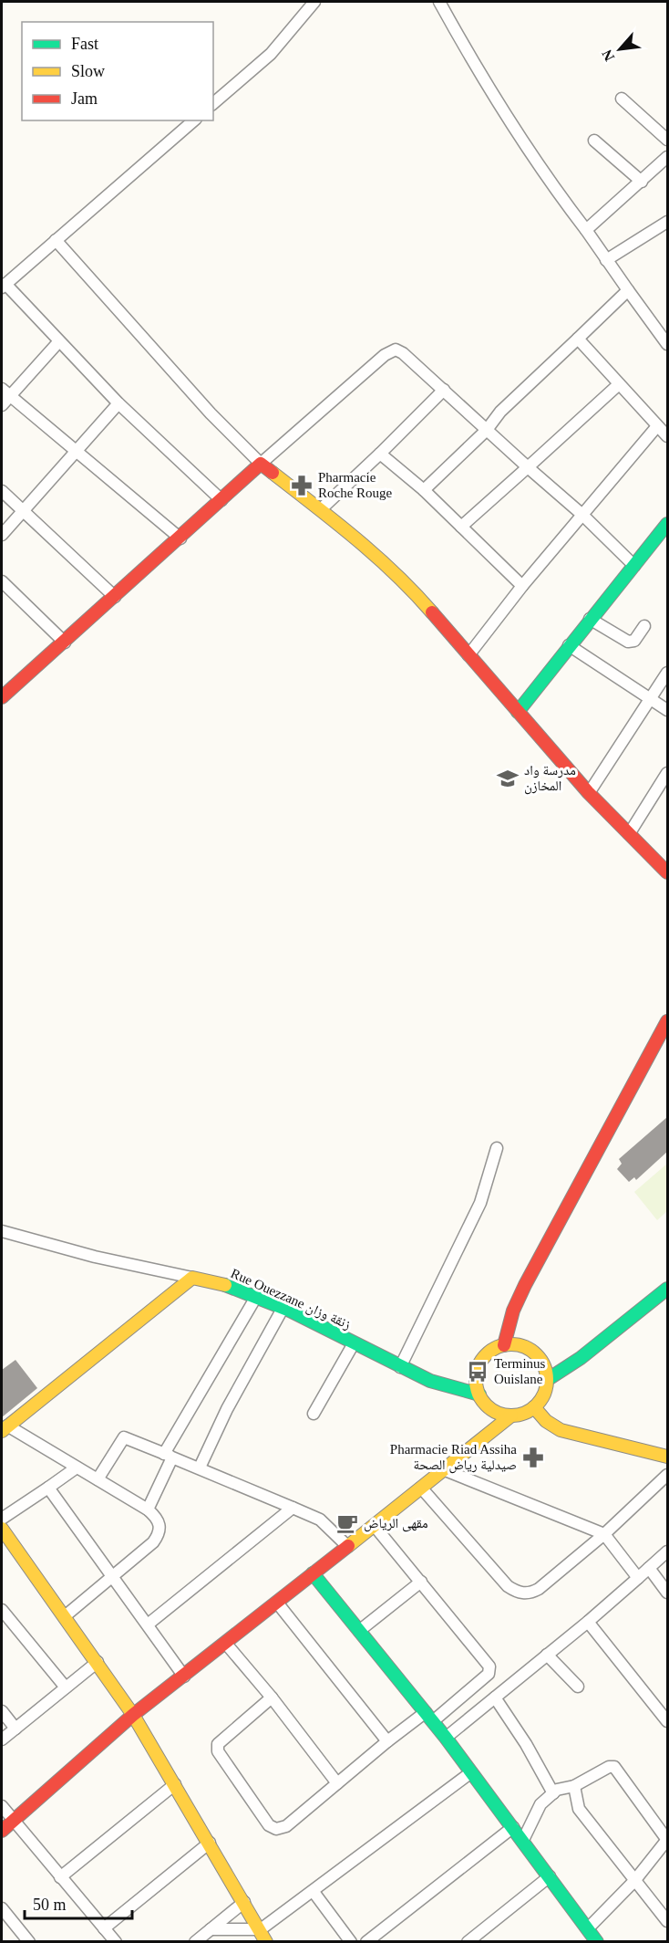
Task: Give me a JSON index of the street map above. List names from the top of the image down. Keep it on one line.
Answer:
{"streets":{"street":["Rue Ouezzane زنقة وزان"]},"places":{"pharmacy":["Pharmacie Roche Rouge","Pharmacie Riad Assiha صيدلية رياض الصحة"],"school or university":["مدرسة واد المخازن"],"bus stop":["Terminus Ouislane"],"cafe":["مقهى الرياض"]},"legend":["Fast","Slow","Jam"],"scale_bar":"50 m","north":"bottom left"}
